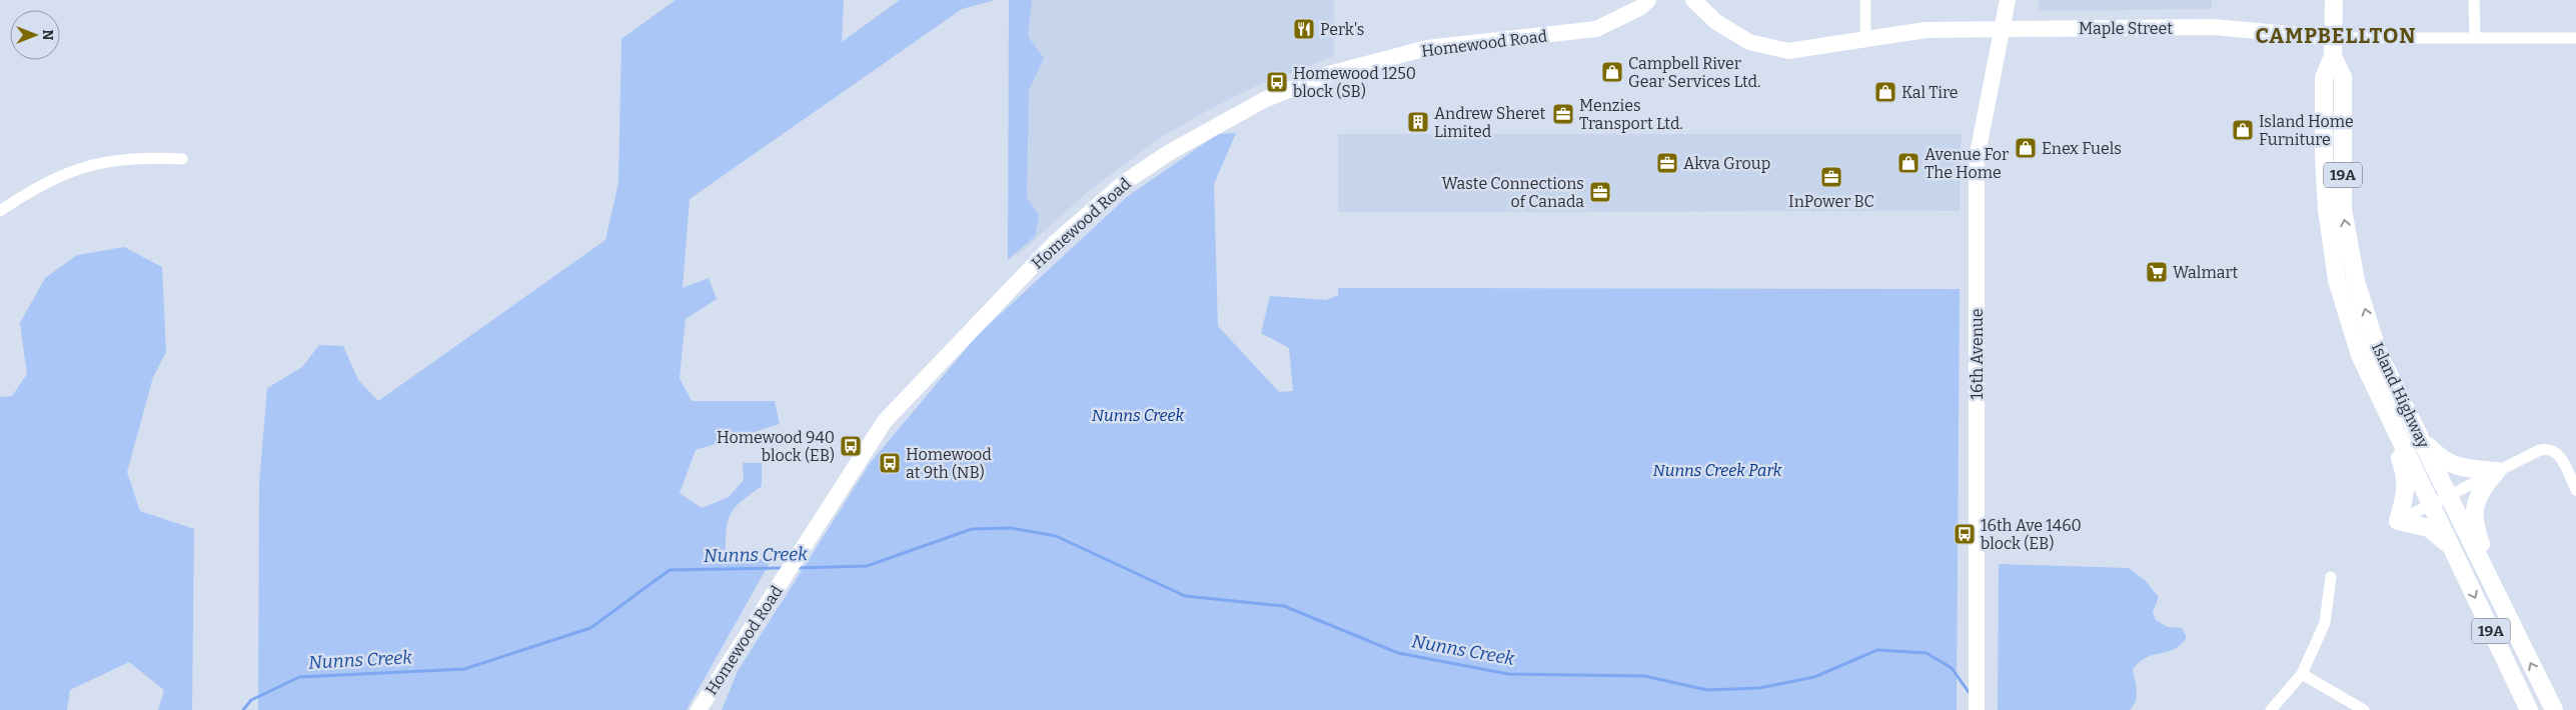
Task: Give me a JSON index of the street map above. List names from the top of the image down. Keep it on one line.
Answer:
{"streets":{"main road":["19A","Island Highway"],"street":["Maple Street","Homewood Road","16th Avenue"]},"crossings":[["Maple Street","16th Avenue"],["Maple Street","Island Highway"]],"districts":["CAMPBELLTON"],"water":["Nunns Creek"],"parks":["Nunns Creek","Nunns Creek Park"],"places":{"restaurant":["Perk's"],"shop":["Campbell River Gear Services Ltd.","Kal Tire","Island Home Furniture","Enex Fuels","Avenue For The Home"],"bus stop":["Homewood 1250 block (SB)","Homewood 940 block (EB)","Homewood at 9th (NB)","16th Ave 1460 block (EB)"],"office":["Menzies Transport Ltd.","Akva Group","InPower BC","Waste Connections of Canada"],"building":["Andrew Sheret Limited"],"supermarket":["Walmart"]},"north":"right"}
